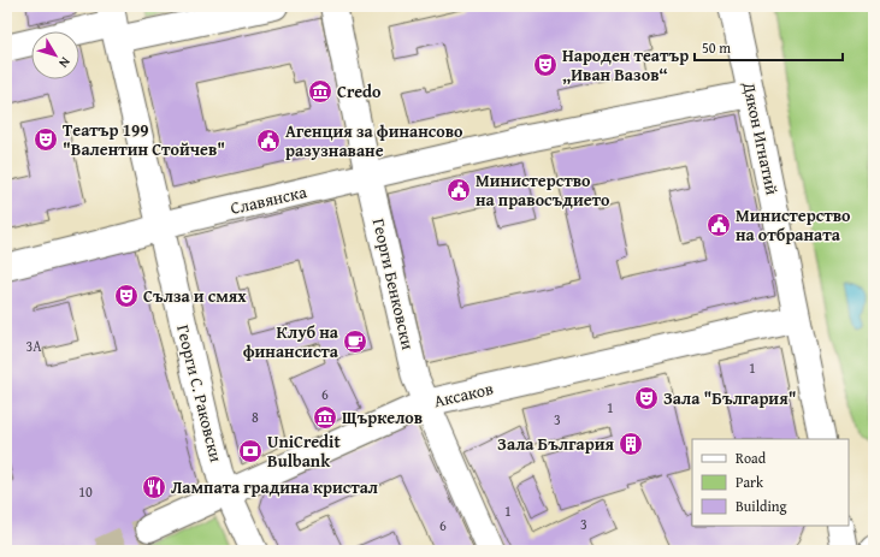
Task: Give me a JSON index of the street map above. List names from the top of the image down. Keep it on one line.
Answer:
{"streets":{"street":["Дякон Игнатий","Славянска","Георги Бенковски","Георги С. Раковски","Аксаков"]},"crossings":[["Дякон Игнатий","Славянска"],["Дякон Игнатий","Аксаков"],["Славянска","Георги Бенковски"],["Славянска","Георги С. Раковски"],["Георги Бенковски","Аксаков"],["Георги С. Раковски","Аксаков"]],"places":{"theatre":["Народен театър „Иван Вазов“","Театър 199 \"Валентин Стойчев\"","Сълза и смях","Зала \"България\""],"museum":["Credo","Щъркелов"],"public building":["Агенция за финансово разузнаване","Министерство на правосъдието","Министерство на отбраната"],"cafe":["Клуб на финансиста"],"building":["Зала България"],"bank":["UniCredit Bulbank"],"restaurant":["Лампата градина кристал"]},"house_numbers":["3А","1","6","1","8","3","10","1","3","6"],"legend":["Road","Park","Building"],"scale_bar":"50 m","north":"bottom right"}
